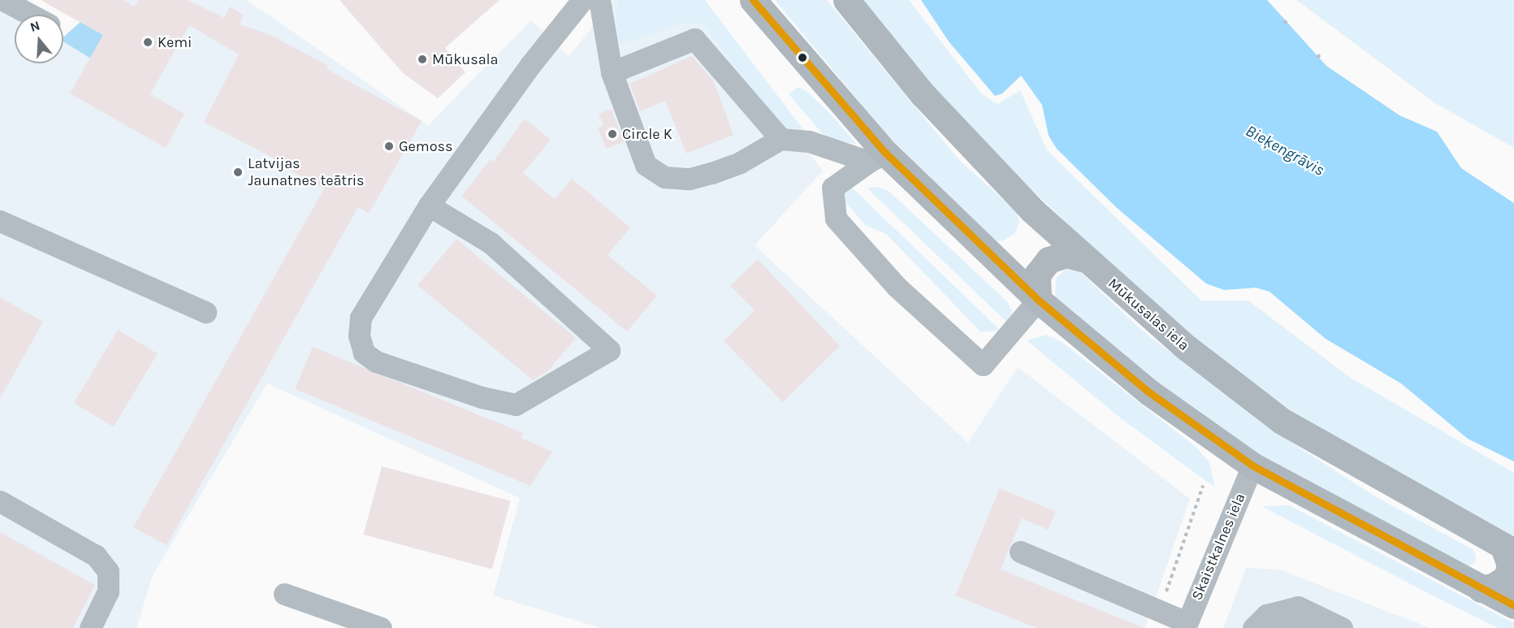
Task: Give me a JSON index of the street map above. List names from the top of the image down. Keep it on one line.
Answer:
{"streets":{"highway":["Mūkusalas iela"],"street":["Skaistkalnes iela"]},"water":["Bieķengrāvis"],"places":["Kemi","Mūkusala","Circle K","Gemoss","Latvijas Jaunatnes teātris"],"north":"top"}
